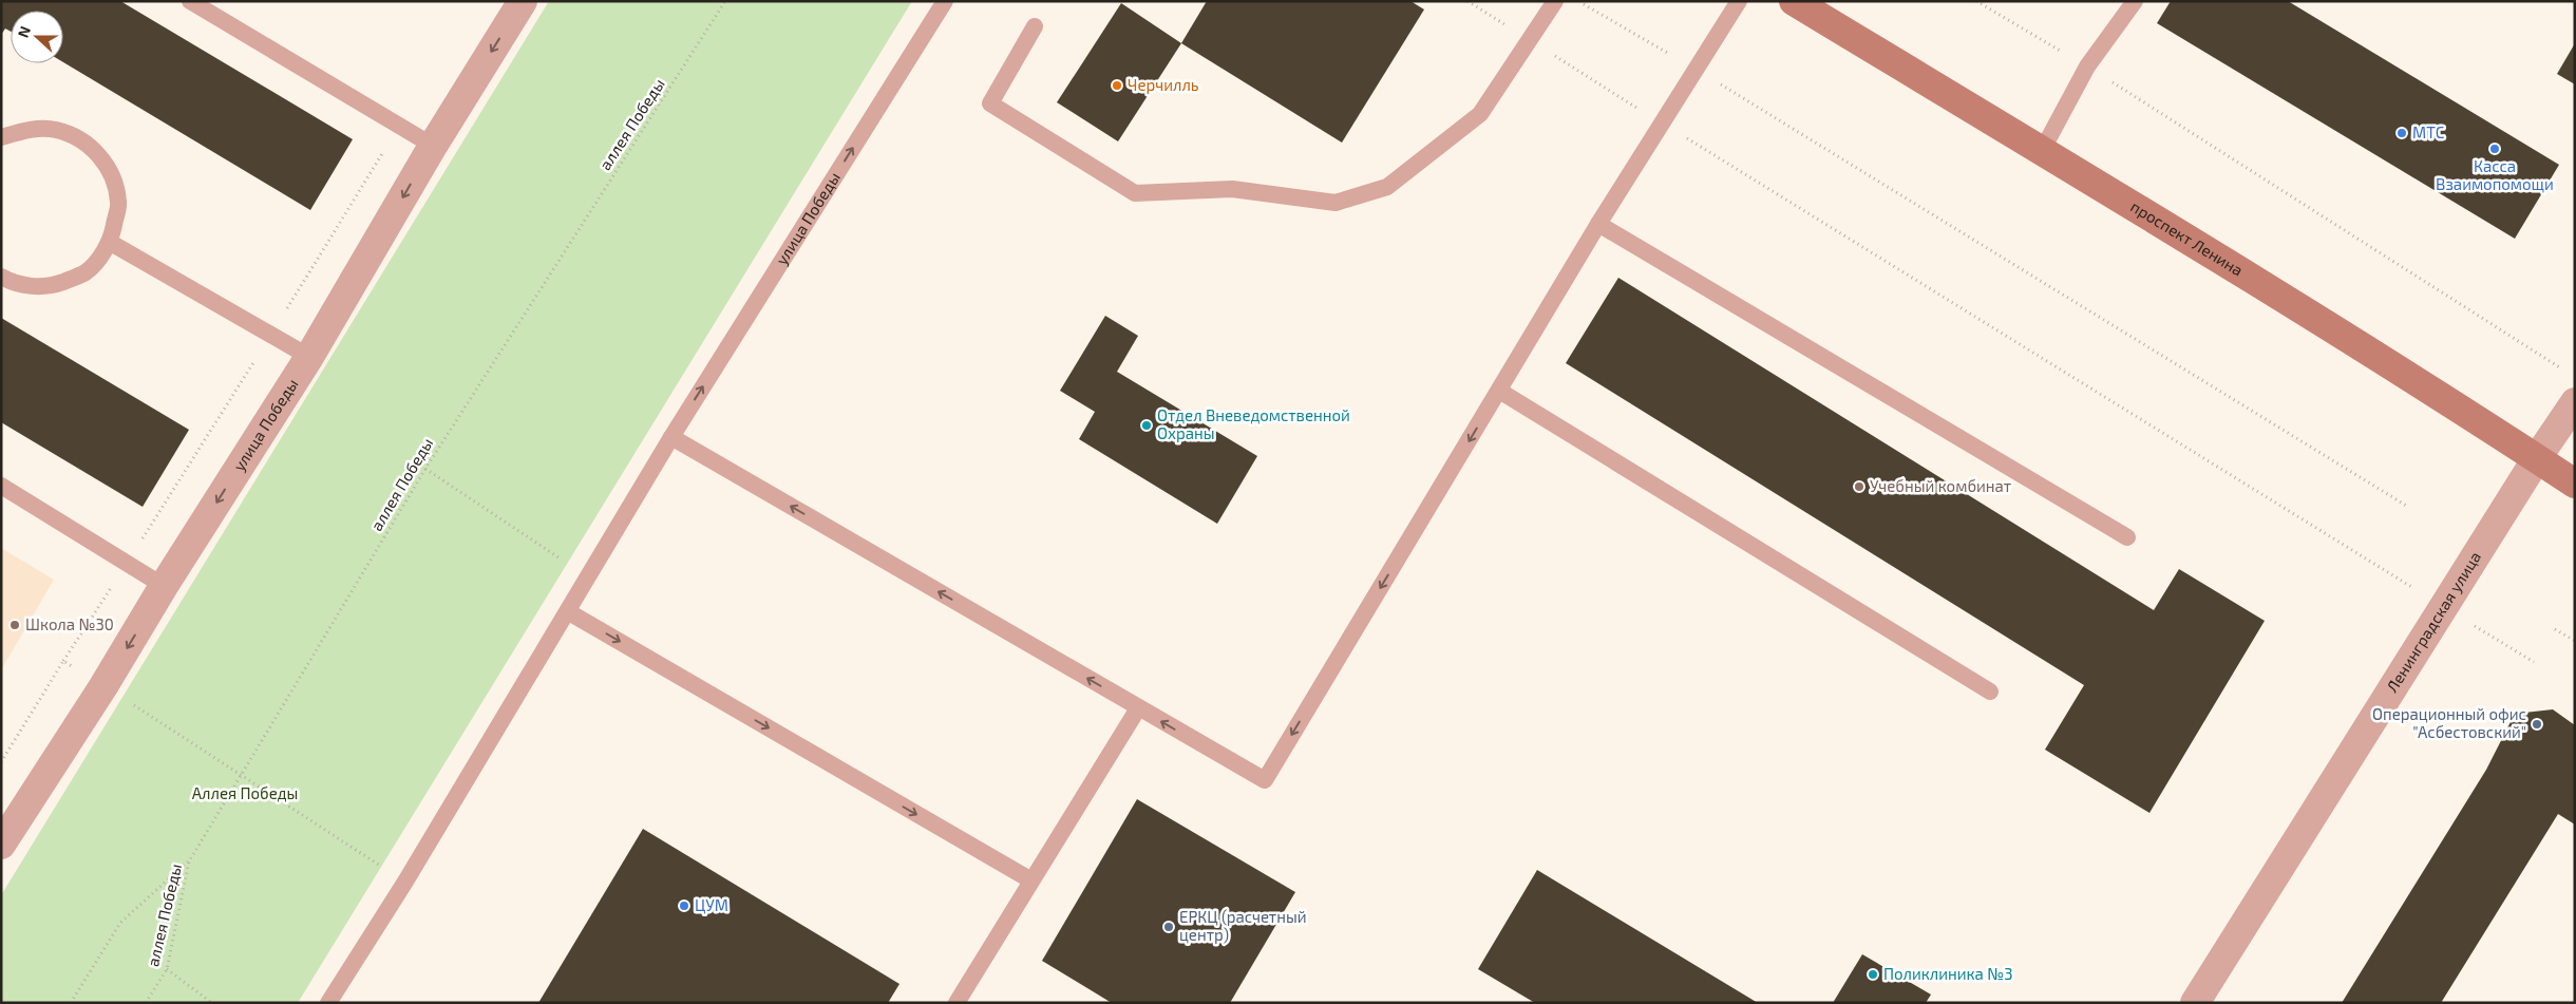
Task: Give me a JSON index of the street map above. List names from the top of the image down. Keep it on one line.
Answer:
{"streets":{"street":["улица Победы","проспект Ленина","Ленинградская улица"],"path":["аллея Победы"]},"crossings":[["проспект Ленина","Ленинградская улица"]],"parks":["Аллея Победы"],"places":["Черчилль","МТС","Касса Взаимопомощи","Отдел Вневедомственной Охраны","Учебный комбинат","Школа №30","Операционный офис \"Асбестовский\"","ЦУМ","ЕРКЦ (расчетный центр)","Поликлиника №3"],"north":"left"}
